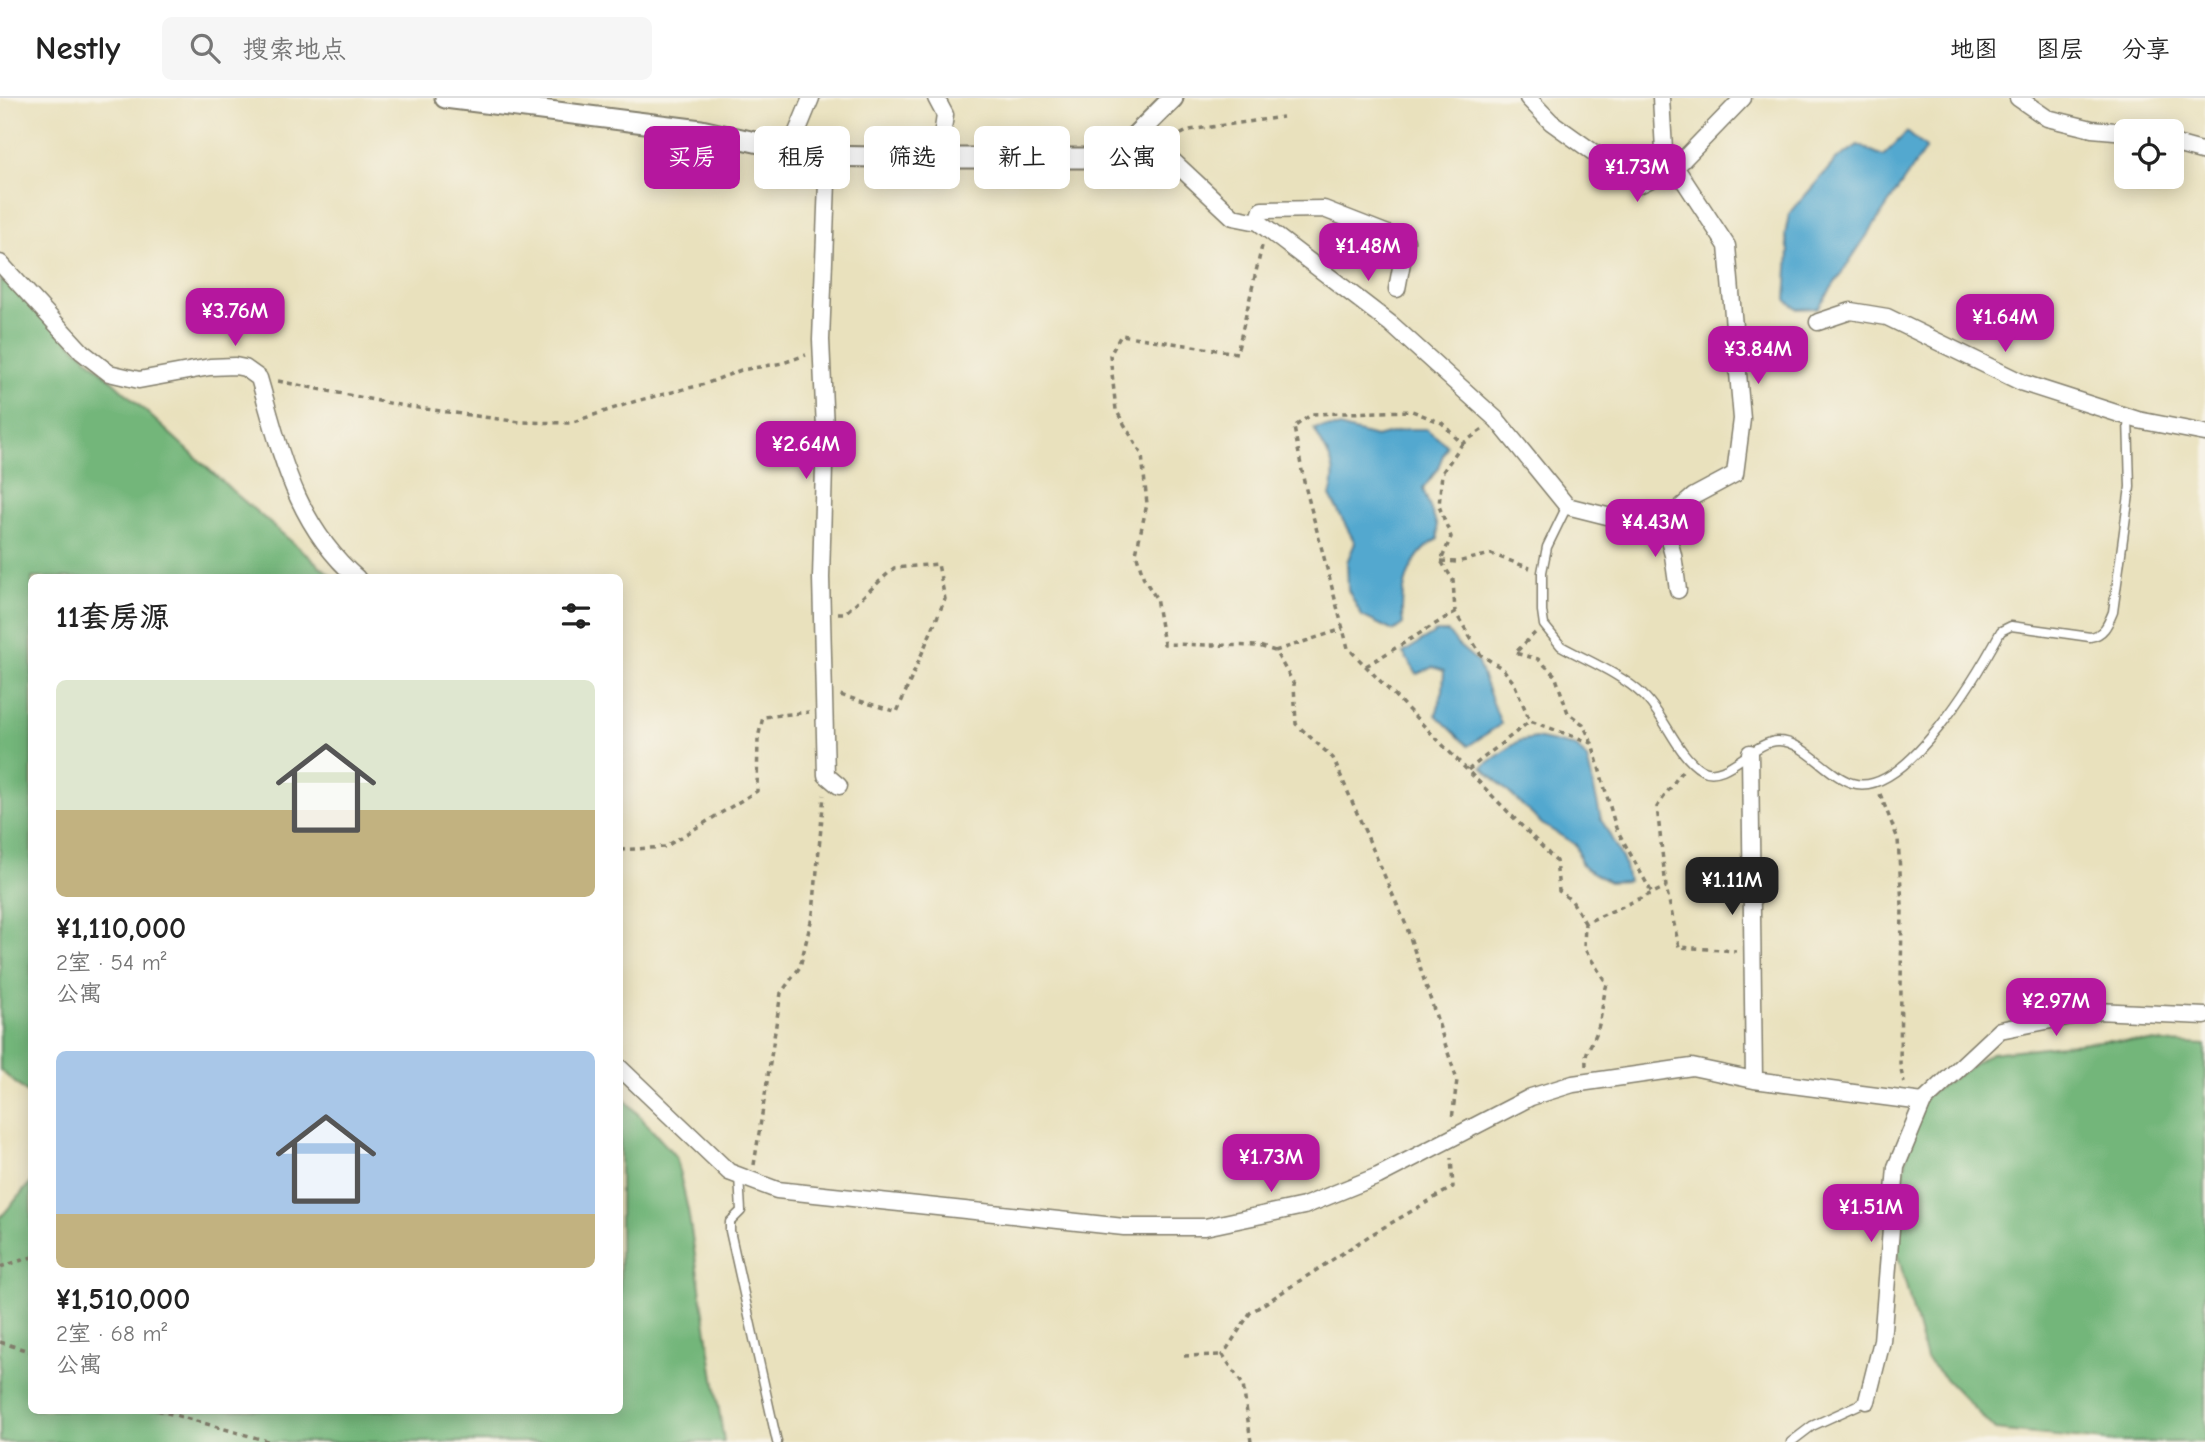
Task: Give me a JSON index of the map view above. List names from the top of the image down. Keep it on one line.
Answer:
{"page":{"header":"Nestly","search":"搜索地点","nav":["地图","图层","分享"],"chip":["买房","租房","筛选","新上","公寓"],"price":["¥1.73M","¥1.48M","¥3.76M","¥1.64M","¥3.84M","¥2.64M","¥4.43M","¥1.11M","¥2.97M","¥1.73M","¥1.51M"],"heading":"11套房源","list":[{"name":"¥1,110,000","note":"2室 · 54 m² · 公寓"},{"name":"¥1,510,000","note":"2室 · 68 m² · 公寓"}]}}
